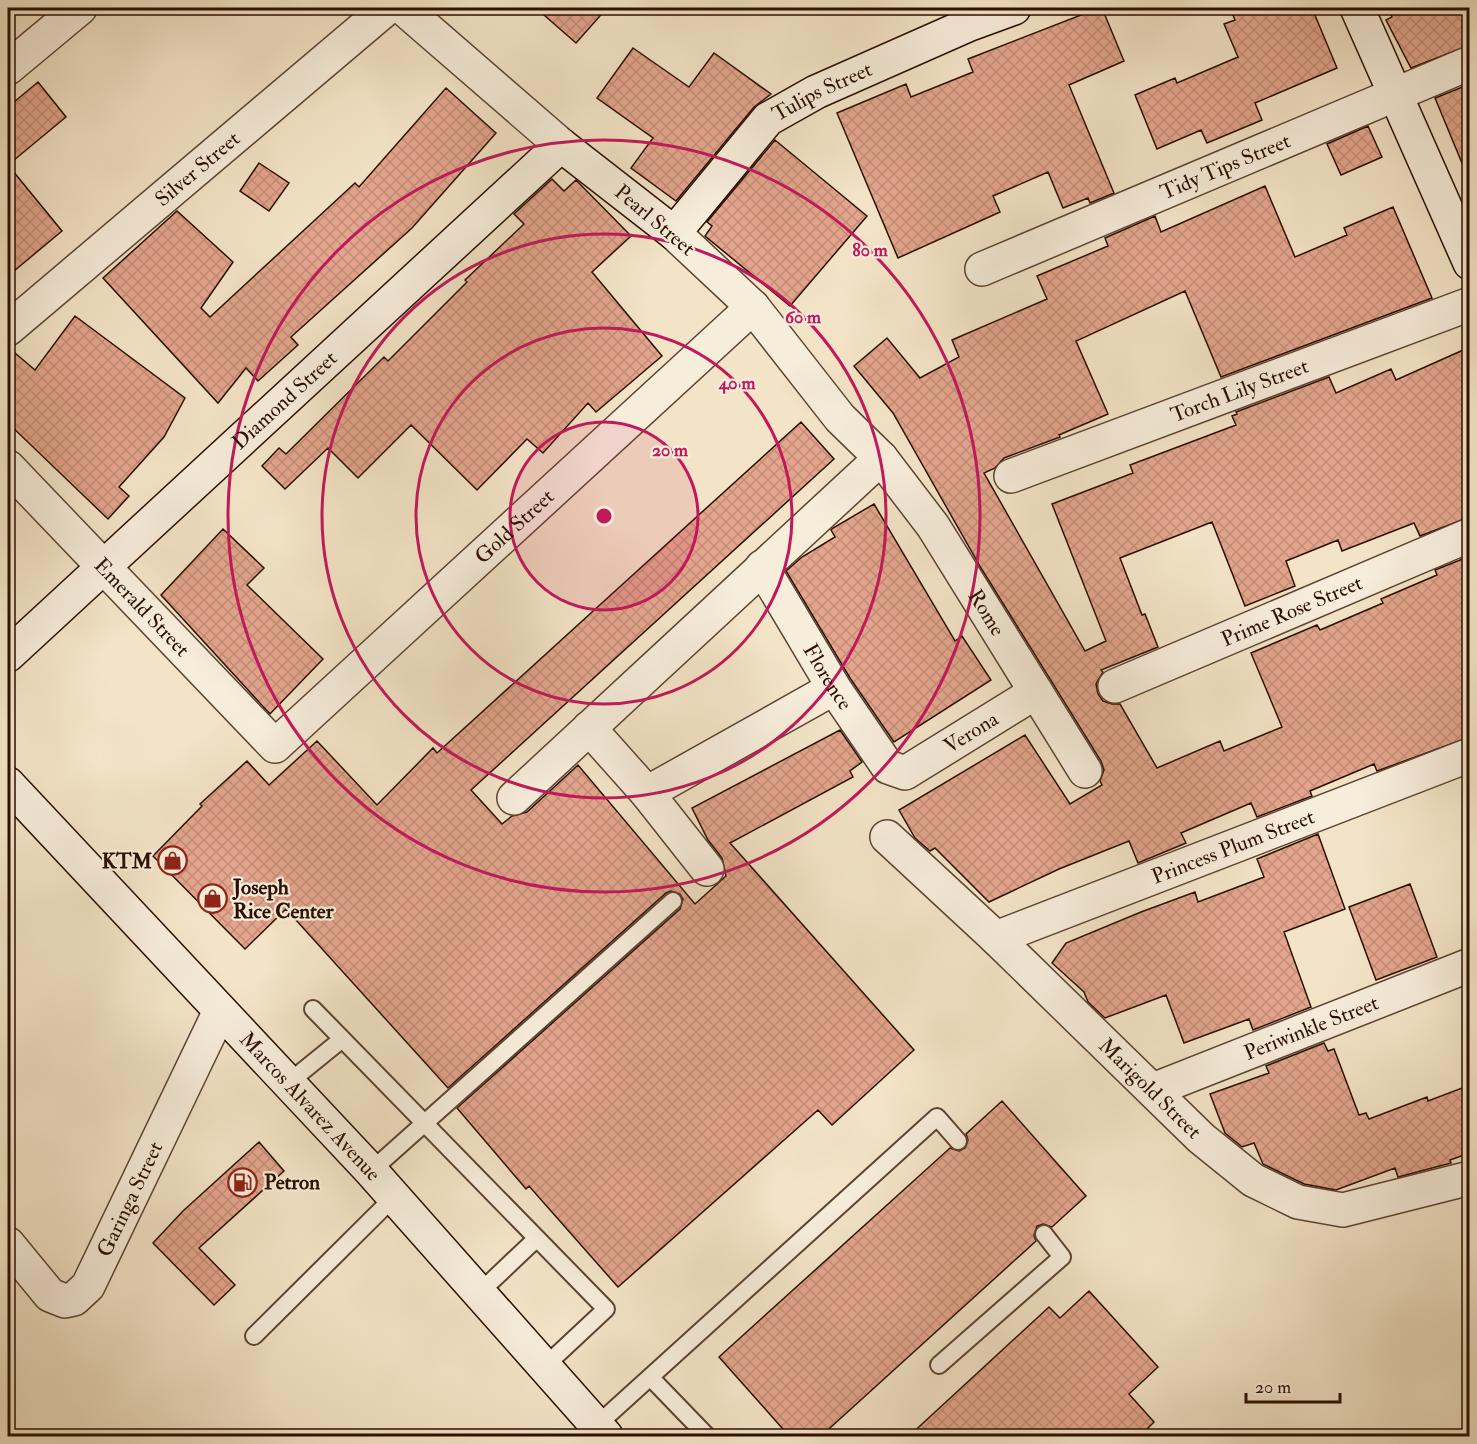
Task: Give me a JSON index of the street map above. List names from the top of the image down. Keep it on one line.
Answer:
{"streets":{"street":["Tulips Street","Tidy Tips Street","Silver Street","Pearl Street","Torch Lily Street","Diamond Street","Gold Street","Emerald Street","Prime Rose Street","Rome","Florence","Verona","Princess Plum Street","Periwinkle Street","Marigold Street","Marcos Alvarez Avenue","Garinga Street"]},"crossings":[["Tulips Street","Pearl Street"],["Pearl Street","Diamond Street"],["Pearl Street","Gold Street"],["Pearl Street","Rome"],["Diamond Street","Emerald Street"],["Gold Street","Emerald Street"],["Rome","Verona"],["Florence","Verona"],["Princess Plum Street","Marigold Street"],["Periwinkle Street","Marigold Street"],["Marcos Alvarez Avenue","Garinga Street"]],"places":{"shop":["KTM","Joseph Rice Center"],"fuel station":["Petron"]},"scale_bar":"20 m","rings":["80 m","60 m","40 m","20 m"]}
